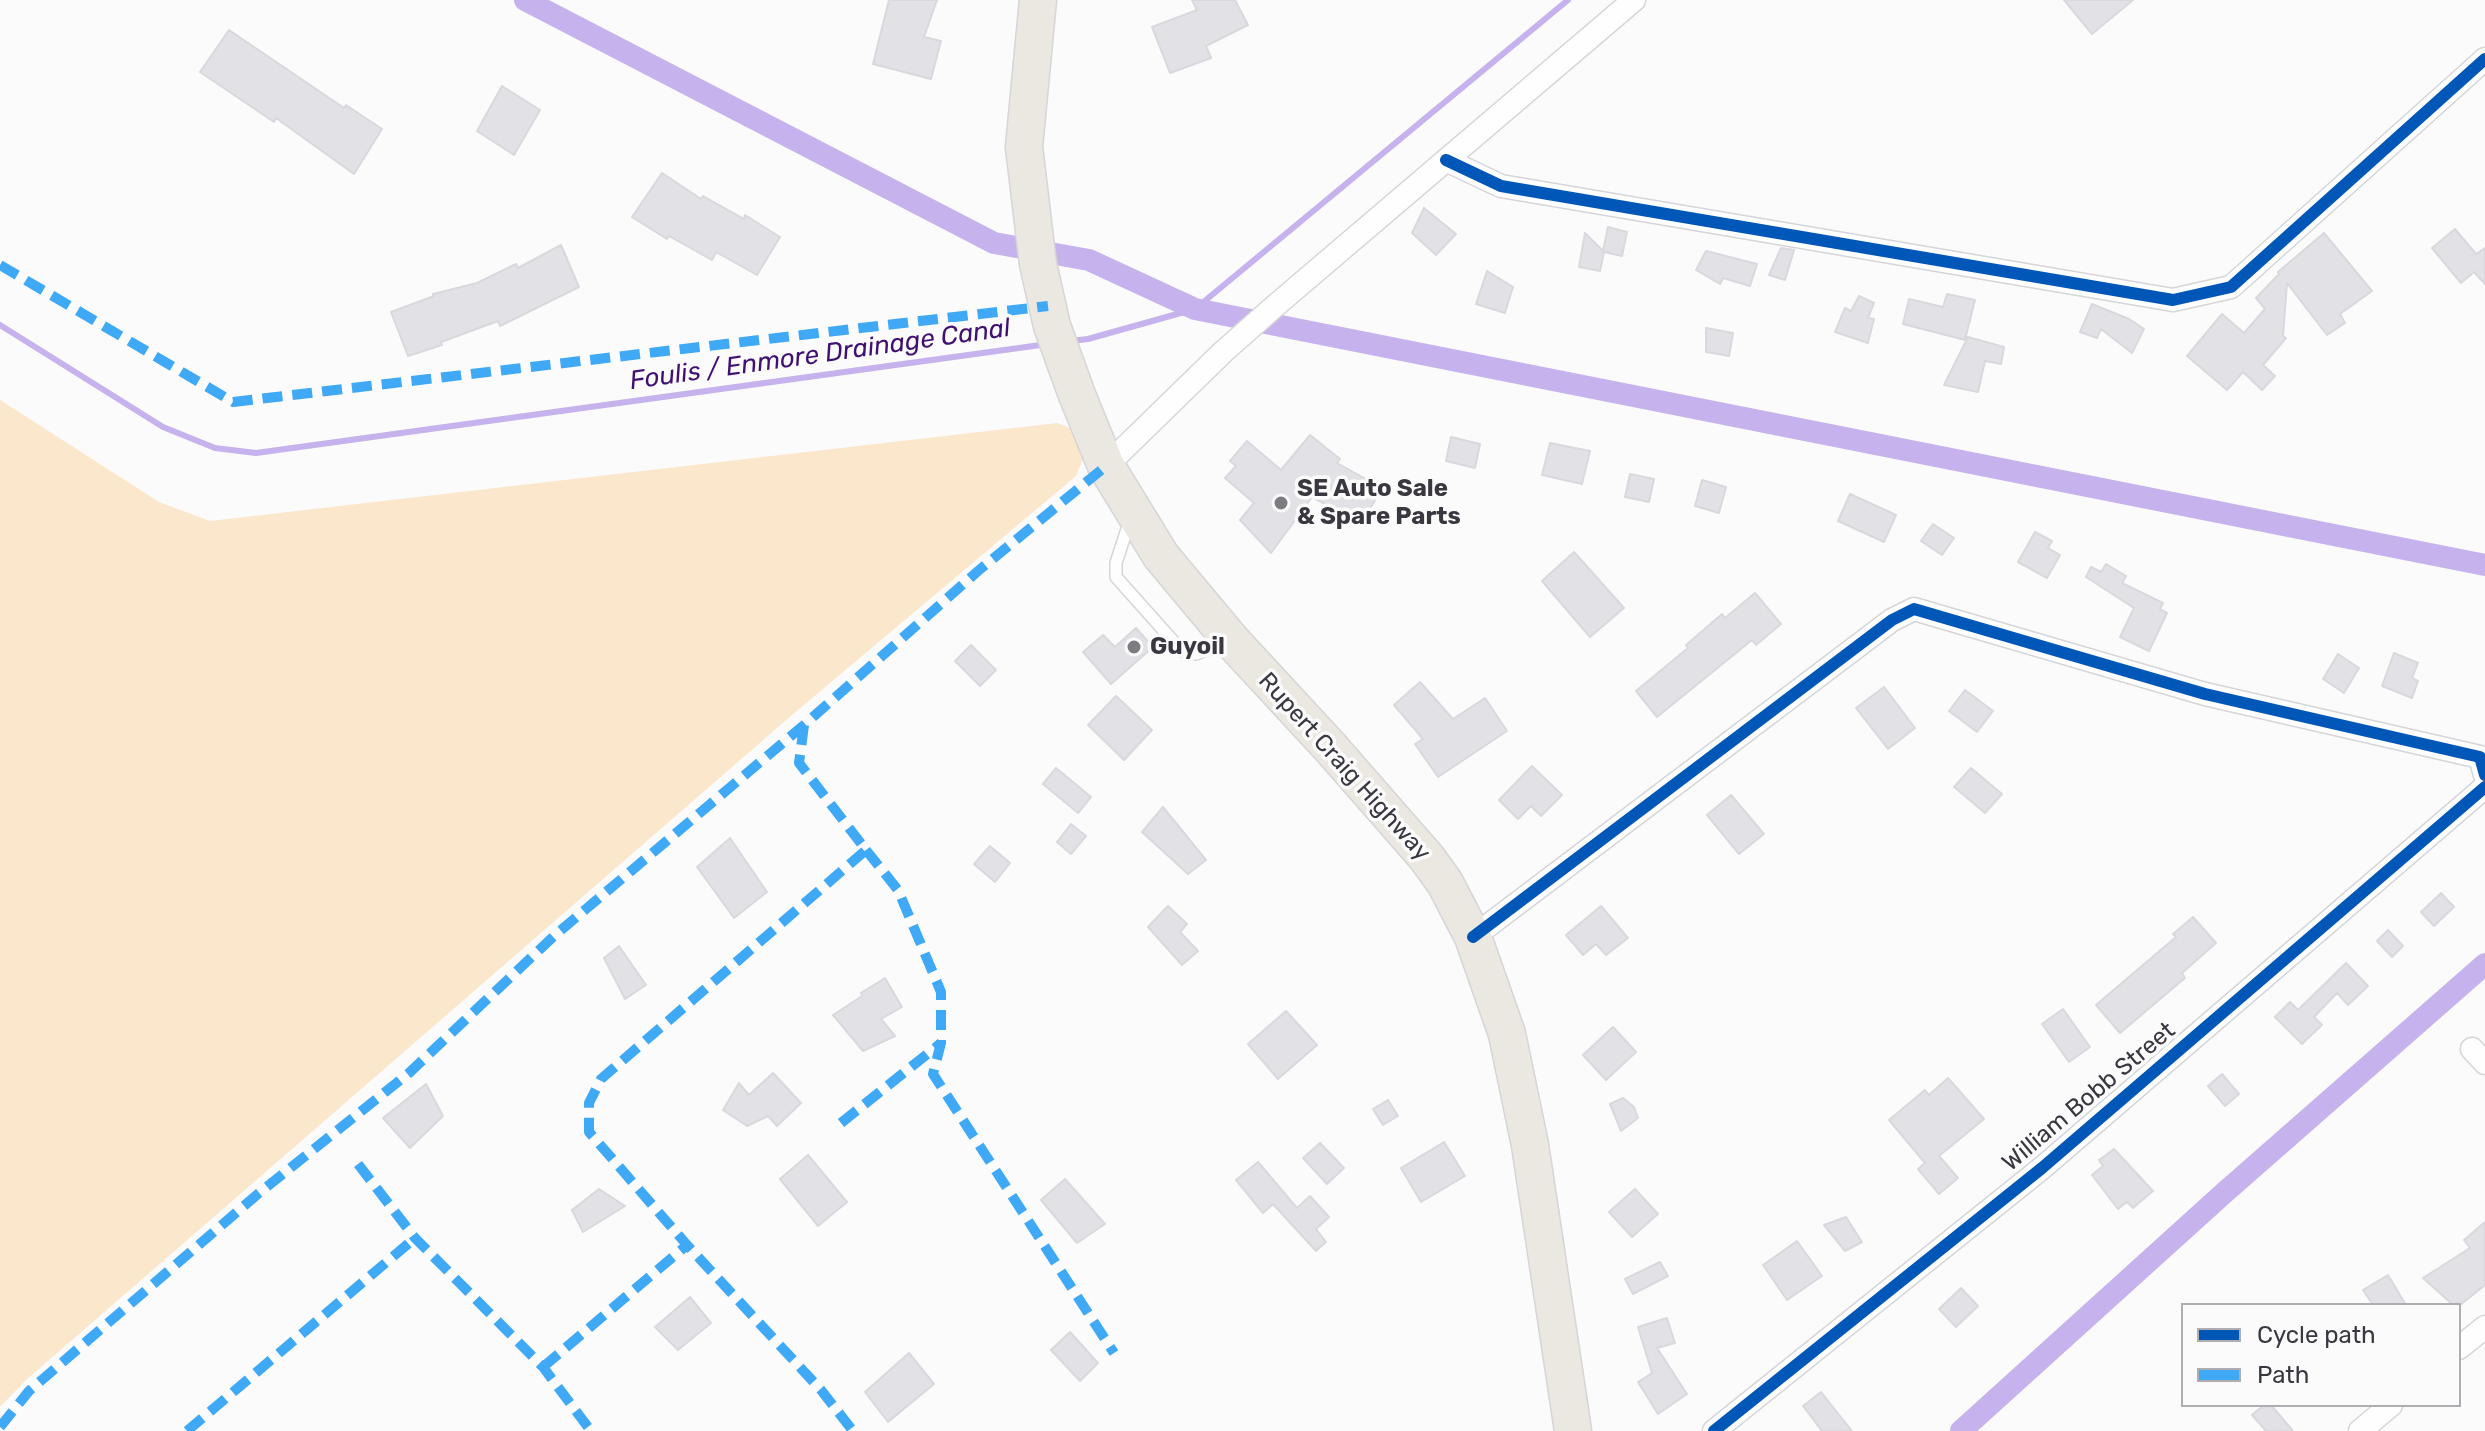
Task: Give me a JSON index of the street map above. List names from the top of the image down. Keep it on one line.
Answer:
{"streets":{"main road":["Rupert Craig Highway"],"street":["William Bobb Street"]},"water":["Foulis / Enmore Drainage Canal"],"places":["SE Auto Sale & Spare Parts","Guyoil"],"legend":["Cycle path","Path"]}
